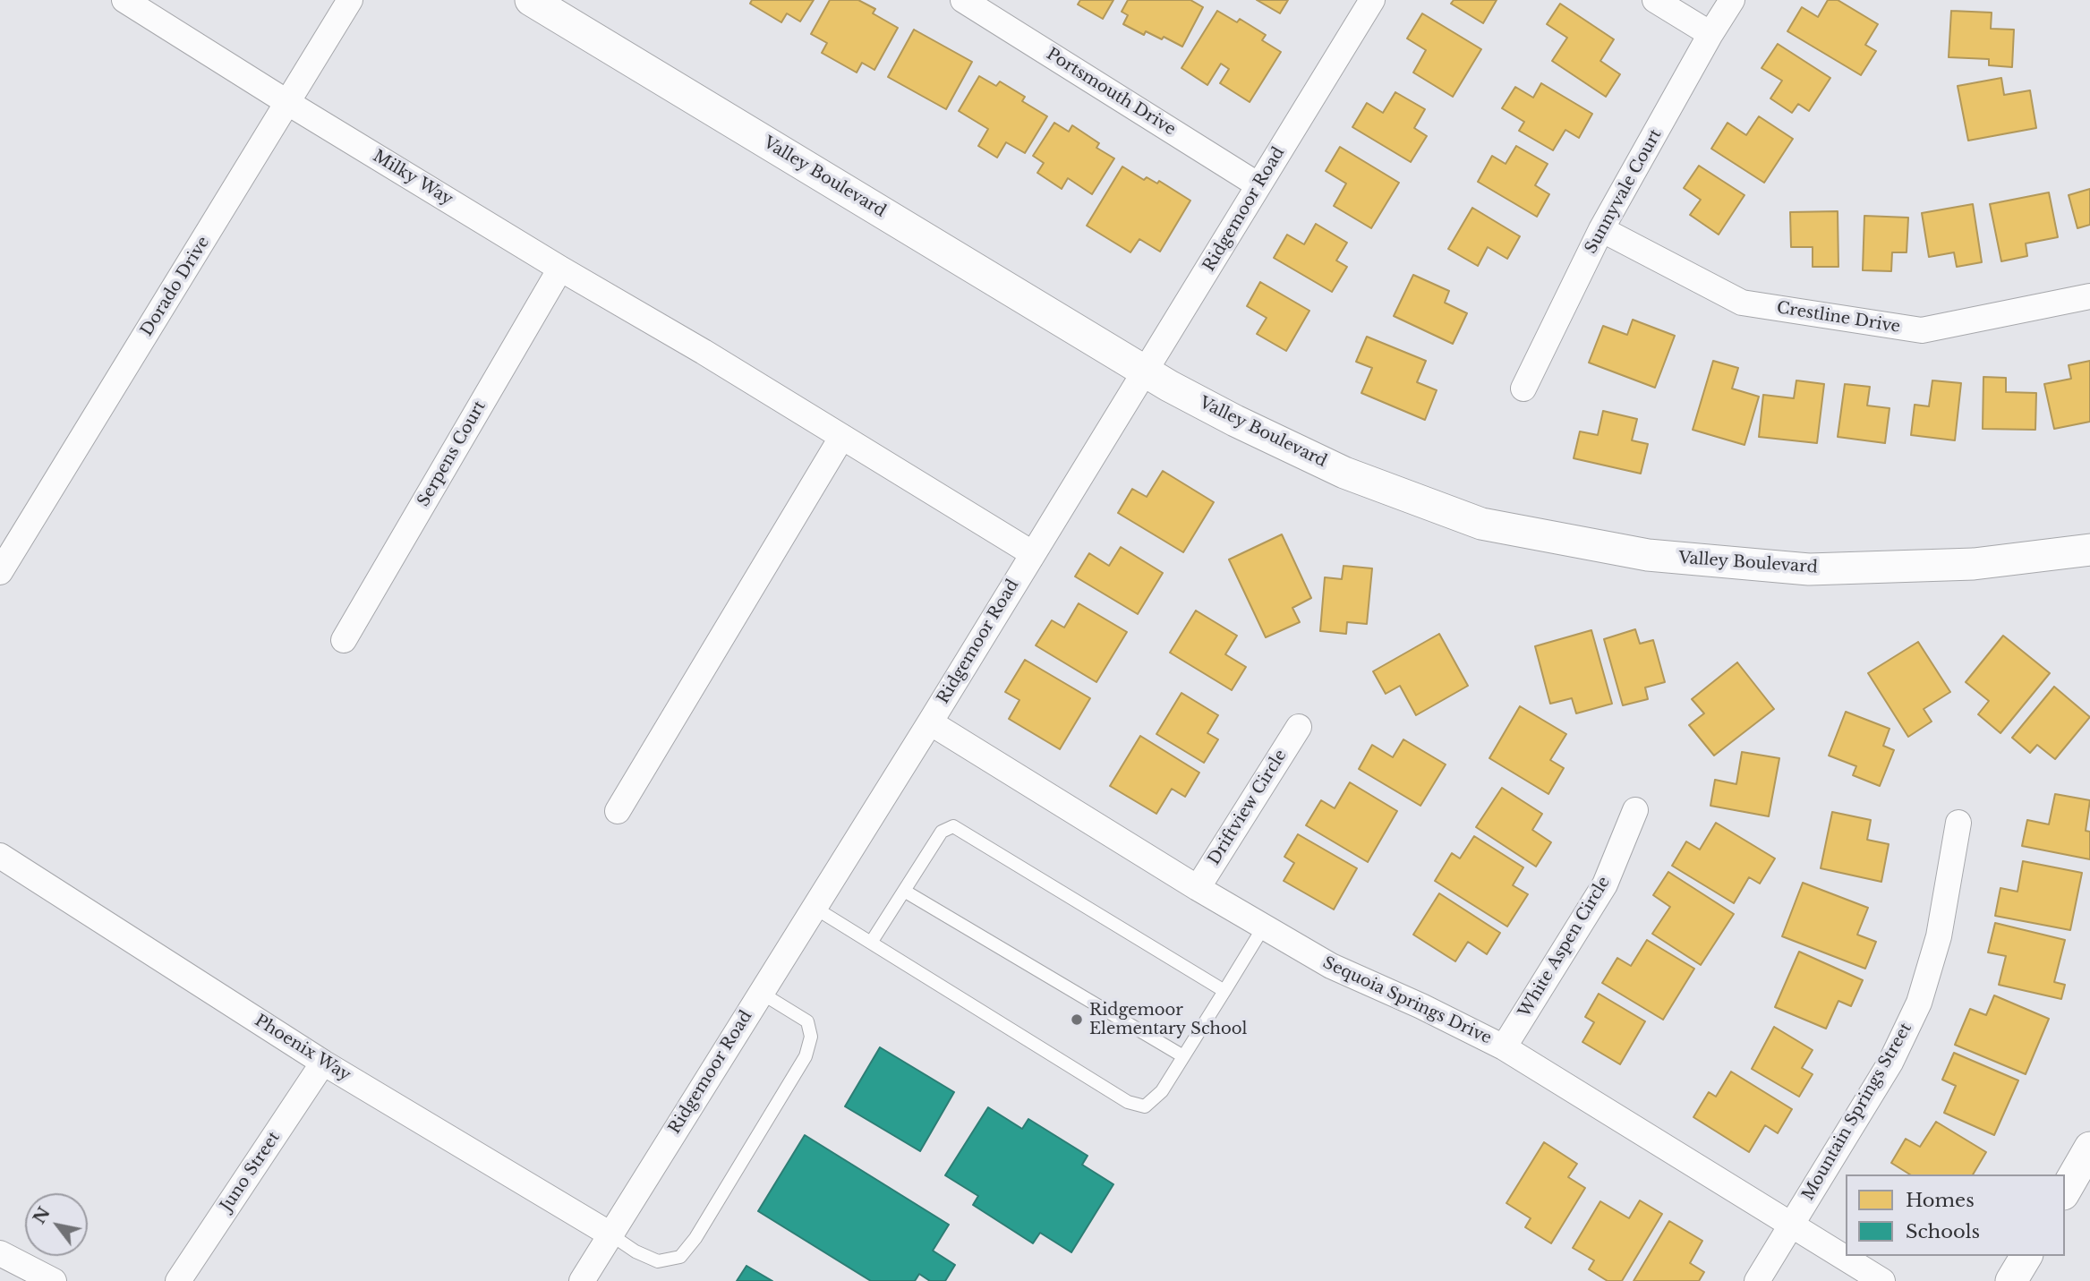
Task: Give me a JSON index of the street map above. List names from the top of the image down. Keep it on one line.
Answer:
{"streets":{"street":["Portsmouth Drive","Valley Boulevard","Milky Way","Sunnyvale Court","Ridgemoor Road","Dorado Drive","Crestline Drive","Serpens Court","Driftview Circle","White Aspen Circle","Sequoia Springs Drive","Phoenix Way","Mountain Springs Street","Juno Street"]},"crossings":[["Portsmouth Drive","Ridgemoor Road"],["Valley Boulevard","Ridgemoor Road"],["Milky Way","Ridgemoor Road"],["Milky Way","Dorado Drive"],["Milky Way","Serpens Court"],["Sunnyvale Court","Crestline Drive"],["Ridgemoor Road","Sequoia Springs Drive"],["Ridgemoor Road","Phoenix Way"],["Driftview Circle","Sequoia Springs Drive"],["White Aspen Circle","Sequoia Springs Drive"],["Sequoia Springs Drive","Mountain Springs Street"],["Phoenix Way","Juno Street"]],"places":["Ridgemoor Elementary School"],"legend":["Homes","Schools"],"north":"top left"}
